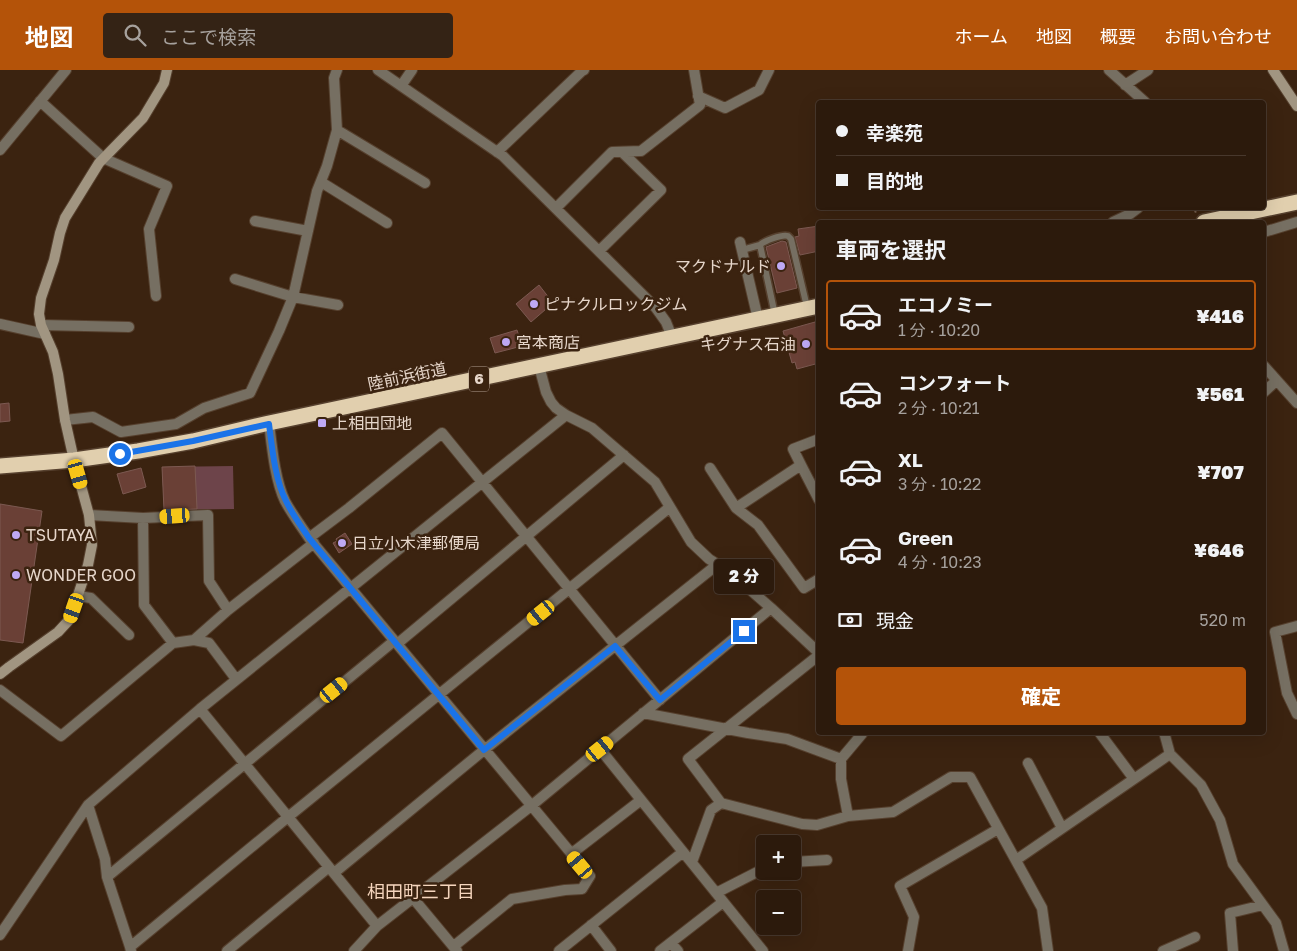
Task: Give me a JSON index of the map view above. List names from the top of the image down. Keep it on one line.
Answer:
{"streets":{"highway":["陸前浜街道","6"]},"districts":["相田町三丁目"],"places":{"other":["マクドナルド","ピナクルロックジム","宮本商店","キグナス石油","TSUTAYA","日立小木津郵便局","WONDER GOO"],"transit":["上相田団地"]},"page":{"header":"地図","search":"ここで検索","nav":["ホーム","地図","概要","お問い合わせ"],"banner":["幸楽苑","目的地"],"heading":"車両を選択","list":[{"name":"エコノミー","note":"1 分 · 10:20","value":"¥416"},{"name":"コンフォート","note":"2 分 · 10:21","value":"¥561"},{"name":"XL","note":"3 分 · 10:22","value":"¥707"},{"name":"Green","note":"4 分 · 10:23","value":"¥646"}],"bubble":"2 分","pay":["現金","520 m"],"buttons":"確定","map_buttons":["+","−"]}}
